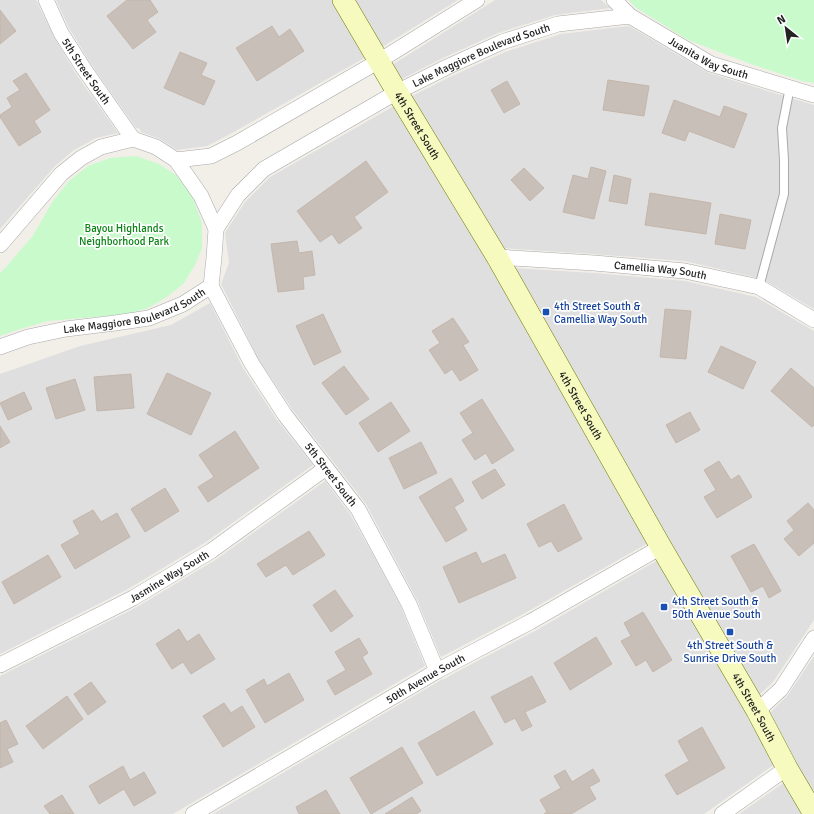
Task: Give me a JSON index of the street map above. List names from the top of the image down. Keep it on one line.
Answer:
{"streets":{"street":["Lake Maggiore Boulevard South","Juanita Way South","5th Street South","4th Street South","Camellia Way South","Jasmine Way South","50th Avenue South"]},"crossings":[["Lake Maggiore Boulevard South","Juanita Way South"],["Lake Maggiore Boulevard South","5th Street South"],["Lake Maggiore Boulevard South","4th Street South"],["5th Street South","Jasmine Way South"],["5th Street South","50th Avenue South"],["4th Street South","Camellia Way South"],["4th Street South","50th Avenue South"]],"parks":["Bayou Highlands Neighborhood Park"],"places":{"transit":["4th Street South & Camellia Way South","4th Street South & 50th Avenue South","4th Street South & Sunrise Drive South"]},"north":"top left"}
